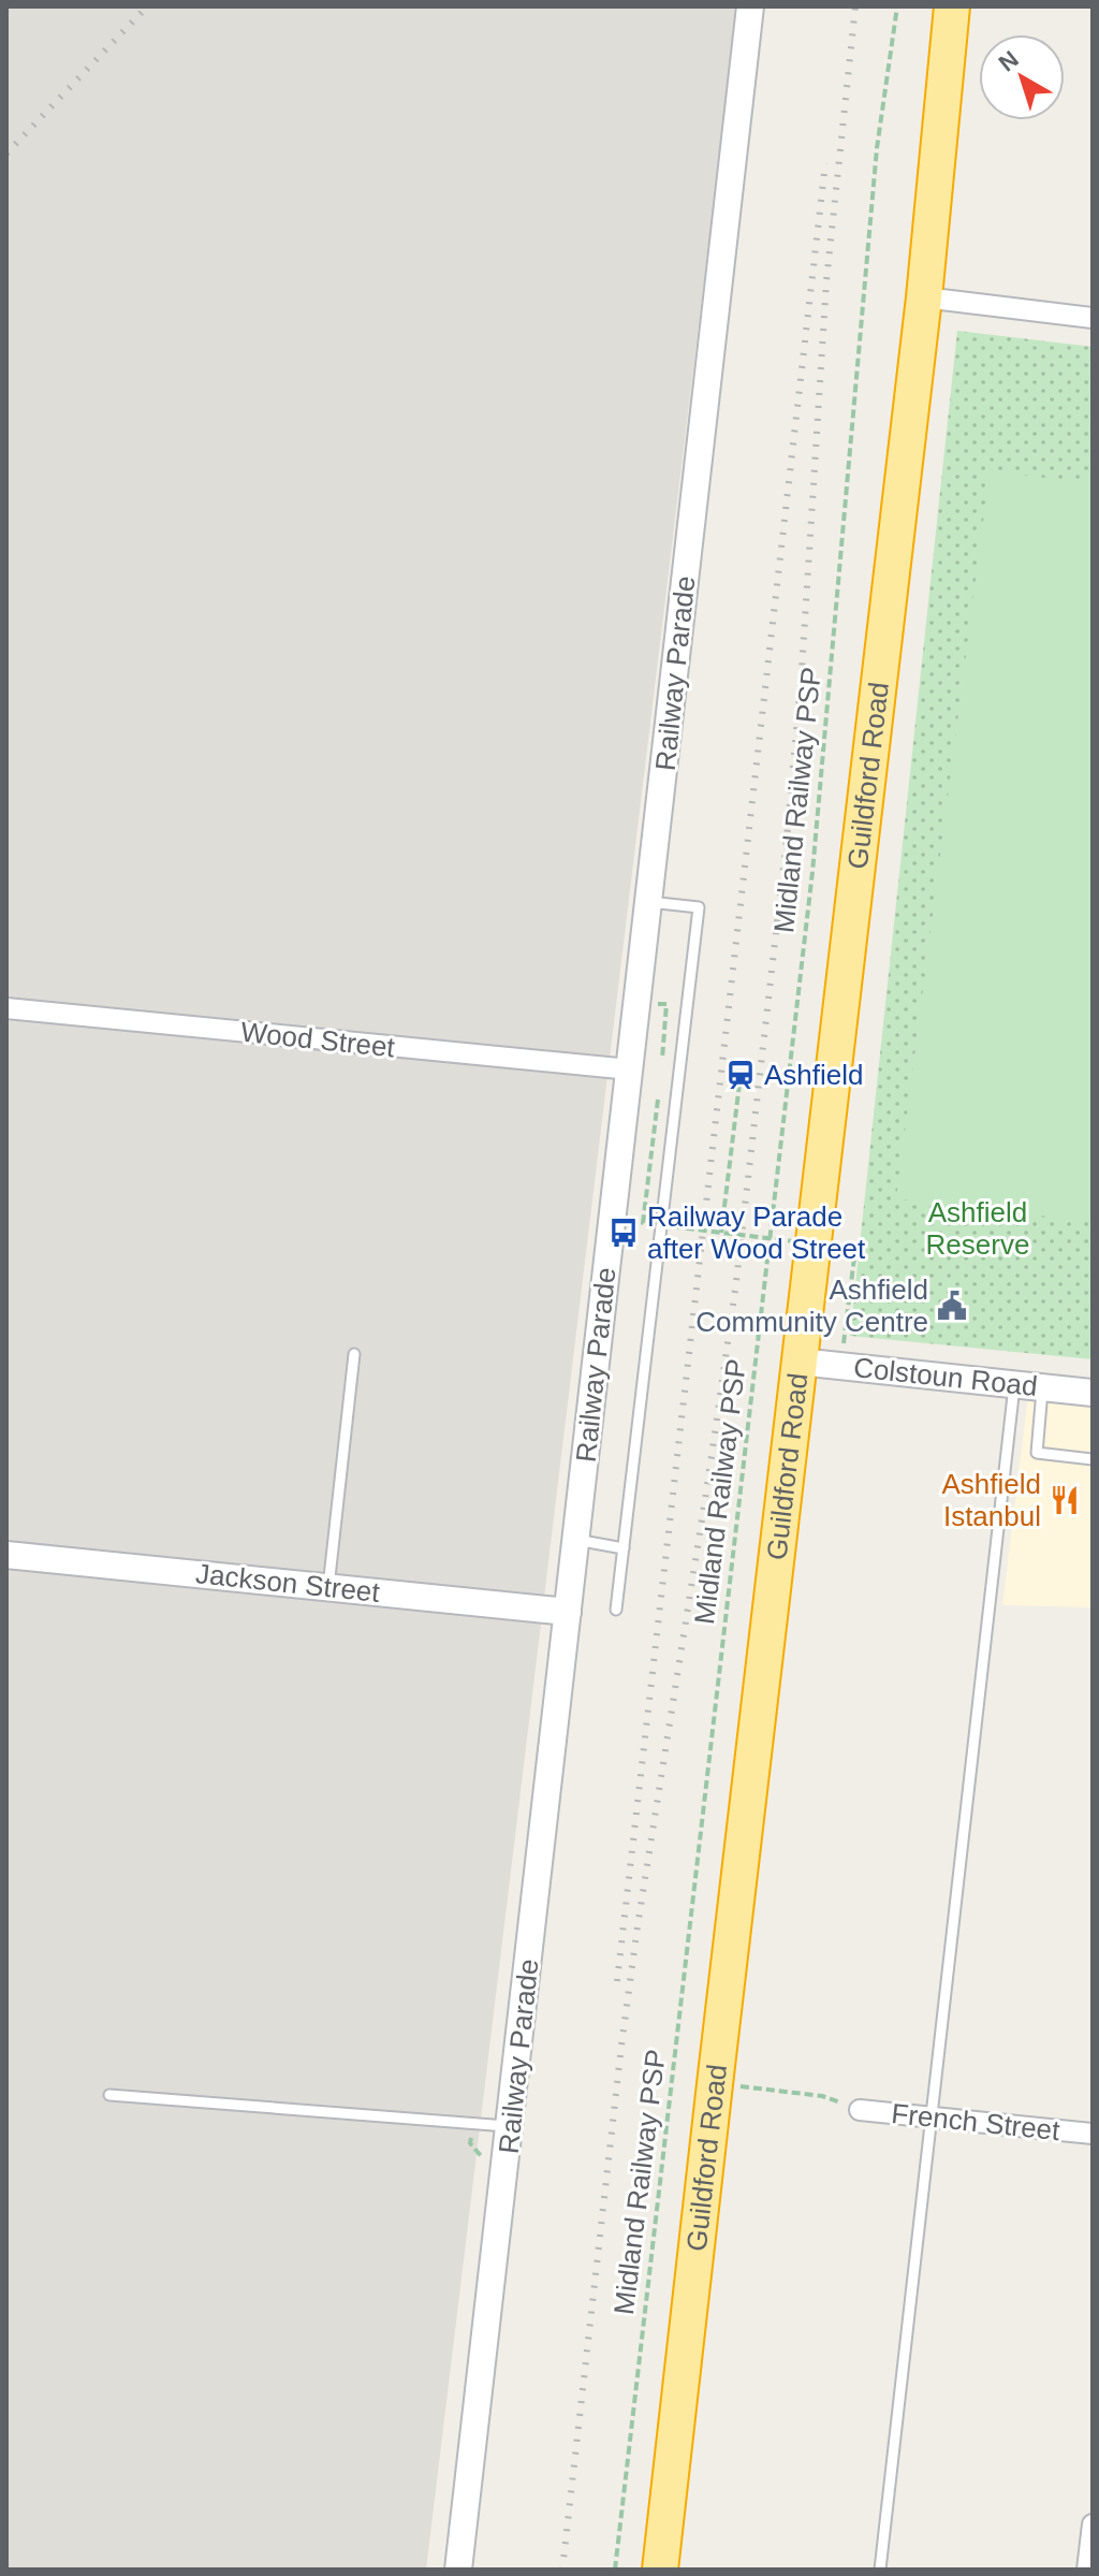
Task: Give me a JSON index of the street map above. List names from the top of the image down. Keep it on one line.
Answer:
{"streets":{"highway":["Guildford Road"],"street":["Railway Parade","Wood Street","Colstoun Road","Jackson Street","French Street"],"path":["Midland Railway PSP"]},"crossings":[["Railway Parade","Wood Street"],["Railway Parade","Jackson Street"],["Guildford Road","Colstoun Road"]],"parks":["Ashfield Reserve"],"places":{"station":["Ashfield"],"bus stop":["Railway Parade after Wood Street"],"public building":["Ashfield Community Centre"],"restaurant":["Ashfield Istanbul"]},"north":"top left"}
